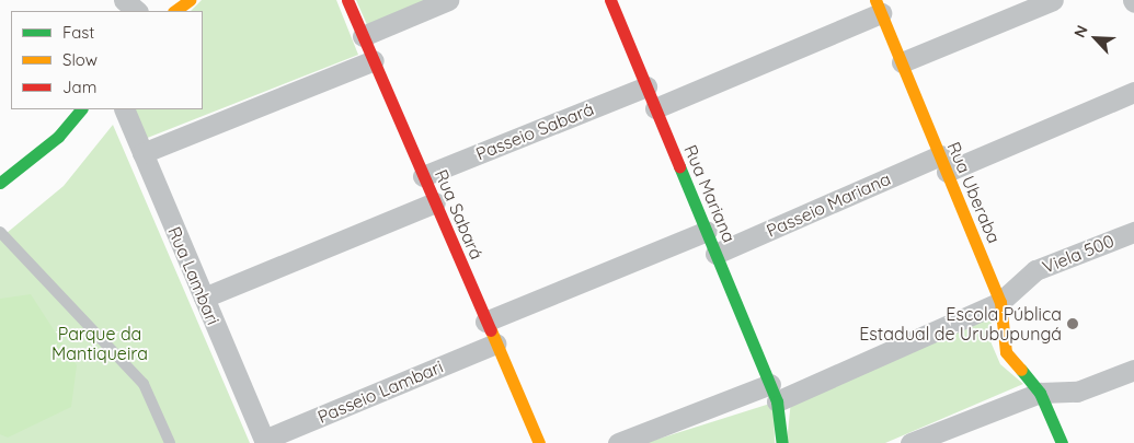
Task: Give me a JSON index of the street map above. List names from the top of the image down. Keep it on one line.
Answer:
{"streets":{"street":["Passeio Sabará","Rua Uberaba","Rua Mariana","Passeio Mariana","Rua Sabará","Viela 500","Rua Lambari","Passeio Lambari"]},"crossings":[["Passeio Sabará","Rua Mariana"],["Passeio Sabará","Rua Sabará"],["Rua Uberaba","Passeio Mariana"],["Rua Uberaba","Viela 500"],["Rua Mariana","Passeio Mariana"],["Rua Mariana","Viela 500"],["Rua Sabará","Passeio Lambari"],["Rua Lambari","Passeio Lambari"]],"parks":["Parque da Mantiqueira"],"places":["Escola Pública Estadual de Urubupungá"],"legend":["Fast","Slow","Jam"],"north":"top left"}
